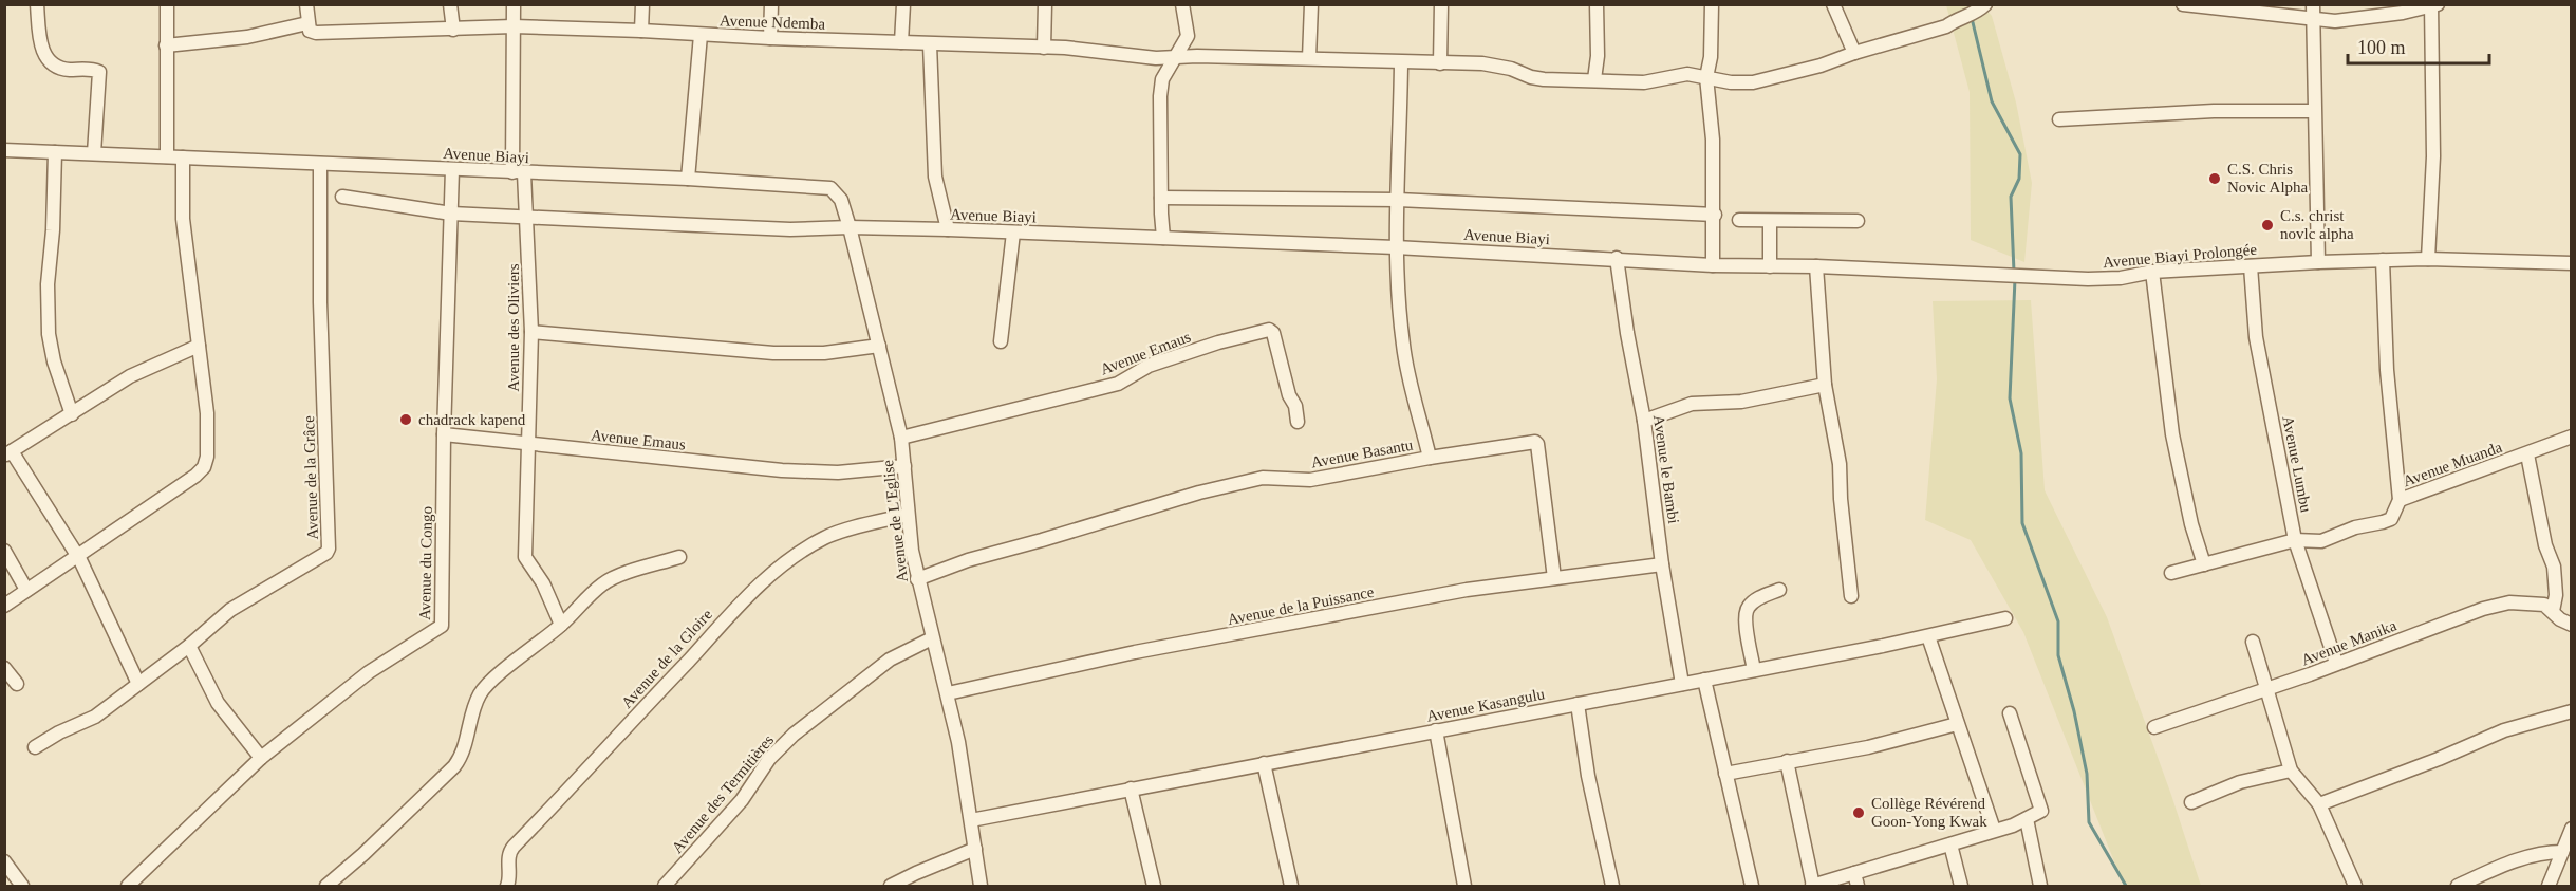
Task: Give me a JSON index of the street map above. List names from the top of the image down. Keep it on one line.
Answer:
{"streets":{"street":["Avenue Ndemba","Avenue Biayi","Avenue Biayi Prolongée","Avenue des Oliviers","Avenue Emaus","Avenue Basantu","Avenue Lumbu","Avenue Muanda","Avenue le Bambi","Avenue de la Grâce","Avenue de L'Eglise","Avenue du Congo","Avenue de la Puissance","Avenue Manika","Avenue de la Gloire","Avenue Kasangulu","Avenue des Termitières"]},"crossings":[["Avenue Ndemba","Avenue des Oliviers"],["Avenue Biayi","Avenue Biayi Prolongée"],["Avenue Biayi","Avenue des Oliviers"],["Avenue Biayi","Avenue le Bambi"],["Avenue Biayi","Avenue de la Grâce"],["Avenue Biayi","Avenue de L'Eglise"],["Avenue Biayi","Avenue du Congo"],["Avenue Biayi Prolongée","Avenue Lumbu"],["Avenue des Oliviers","Avenue Emaus"],["Avenue Emaus","Avenue de L'Eglise"],["Avenue Emaus","Avenue du Congo"],["Avenue Basantu","Avenue de L'Eglise"],["Avenue Basantu","Avenue de la Puissance"],["Avenue Lumbu","Avenue Muanda"],["Avenue Lumbu","Avenue Manika"],["Avenue le Bambi","Avenue de la Puissance"],["Avenue le Bambi","Avenue Kasangulu"],["Avenue de L'Eglise","Avenue de la Puissance"],["Avenue de L'Eglise","Avenue de la Gloire"],["Avenue de L'Eglise","Avenue Kasangulu"],["Avenue de L'Eglise","Avenue des Termitières"]],"places":["C.S. Chris Novic Alpha","C.s. christ novlc alpha","chadrack kapend","Collège Révérend Goon-Yong Kwak"],"scale_bar":"100 m"}
